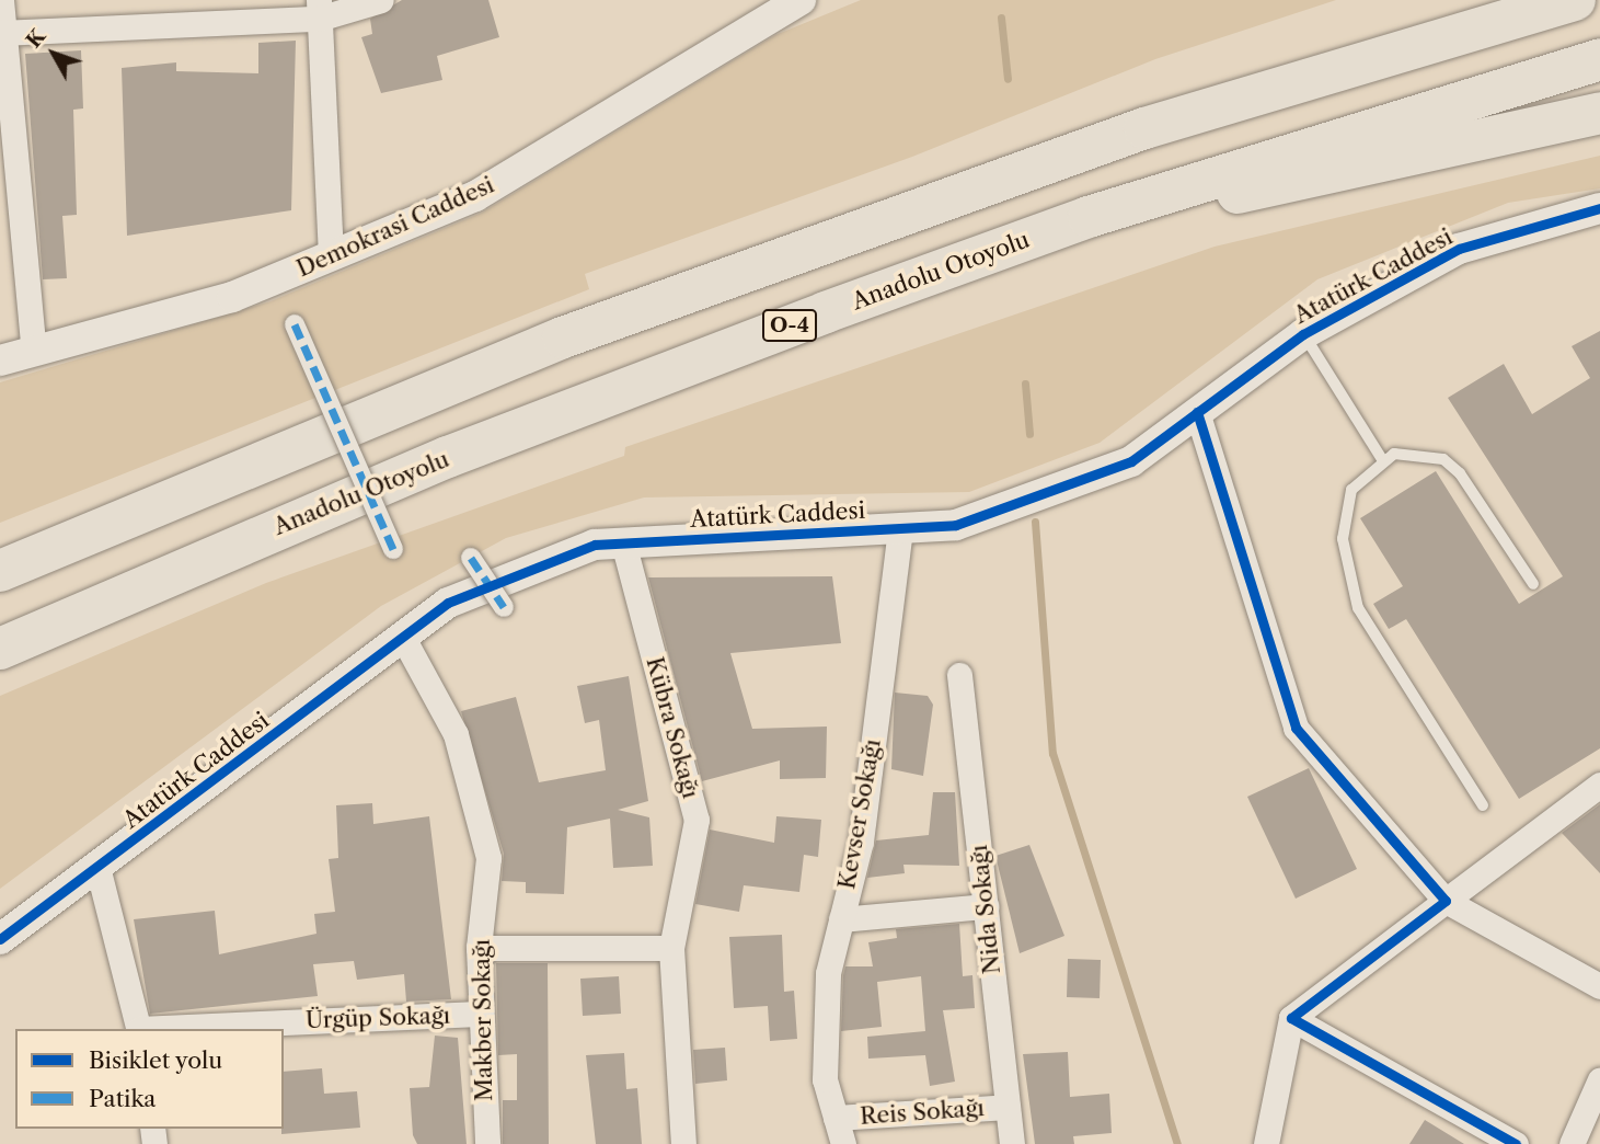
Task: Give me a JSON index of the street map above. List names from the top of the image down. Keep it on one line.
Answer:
{"streets":{"highway":["Anadolu Otoyolu","O-4"],"street":["Demokrasi Caddesi","Atatürk Caddesi","Kübra Sokağı","Kevser Sokağı","Nida Sokağı","Ürgüp Sokağı","Makber Sokağı","Reis Sokağı"]},"crossings":[["Atatürk Caddesi","Kübra Sokağı"],["Atatürk Caddesi","Kevser Sokağı"],["Atatürk Caddesi","Makber Sokağı"],["Kevser Sokağı","Reis Sokağı"],["Nida Sokağı","Reis Sokağı"],["Ürgüp Sokağı","Makber Sokağı"]],"legend":["Bisiklet yolu","Patika"],"north":"top left"}
